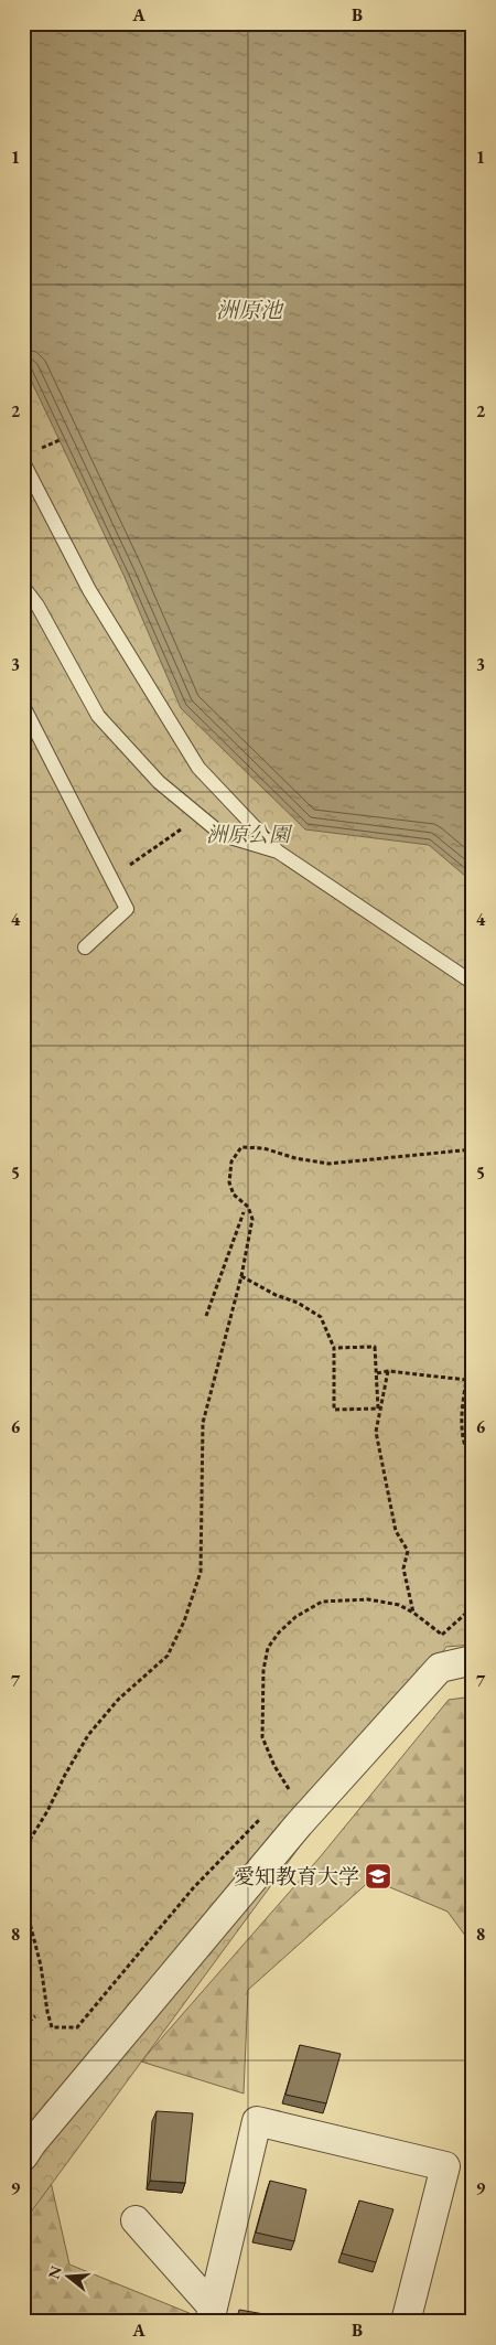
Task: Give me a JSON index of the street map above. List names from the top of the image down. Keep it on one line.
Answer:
{"water":["洲原池"],"parks":["洲原公園"],"places":{"school or university":["愛知教育大学"]},"north":"left","grid":{"columns":["A","B"],"rows":["1","2","3","4","5","6","7","8","9"]}}
